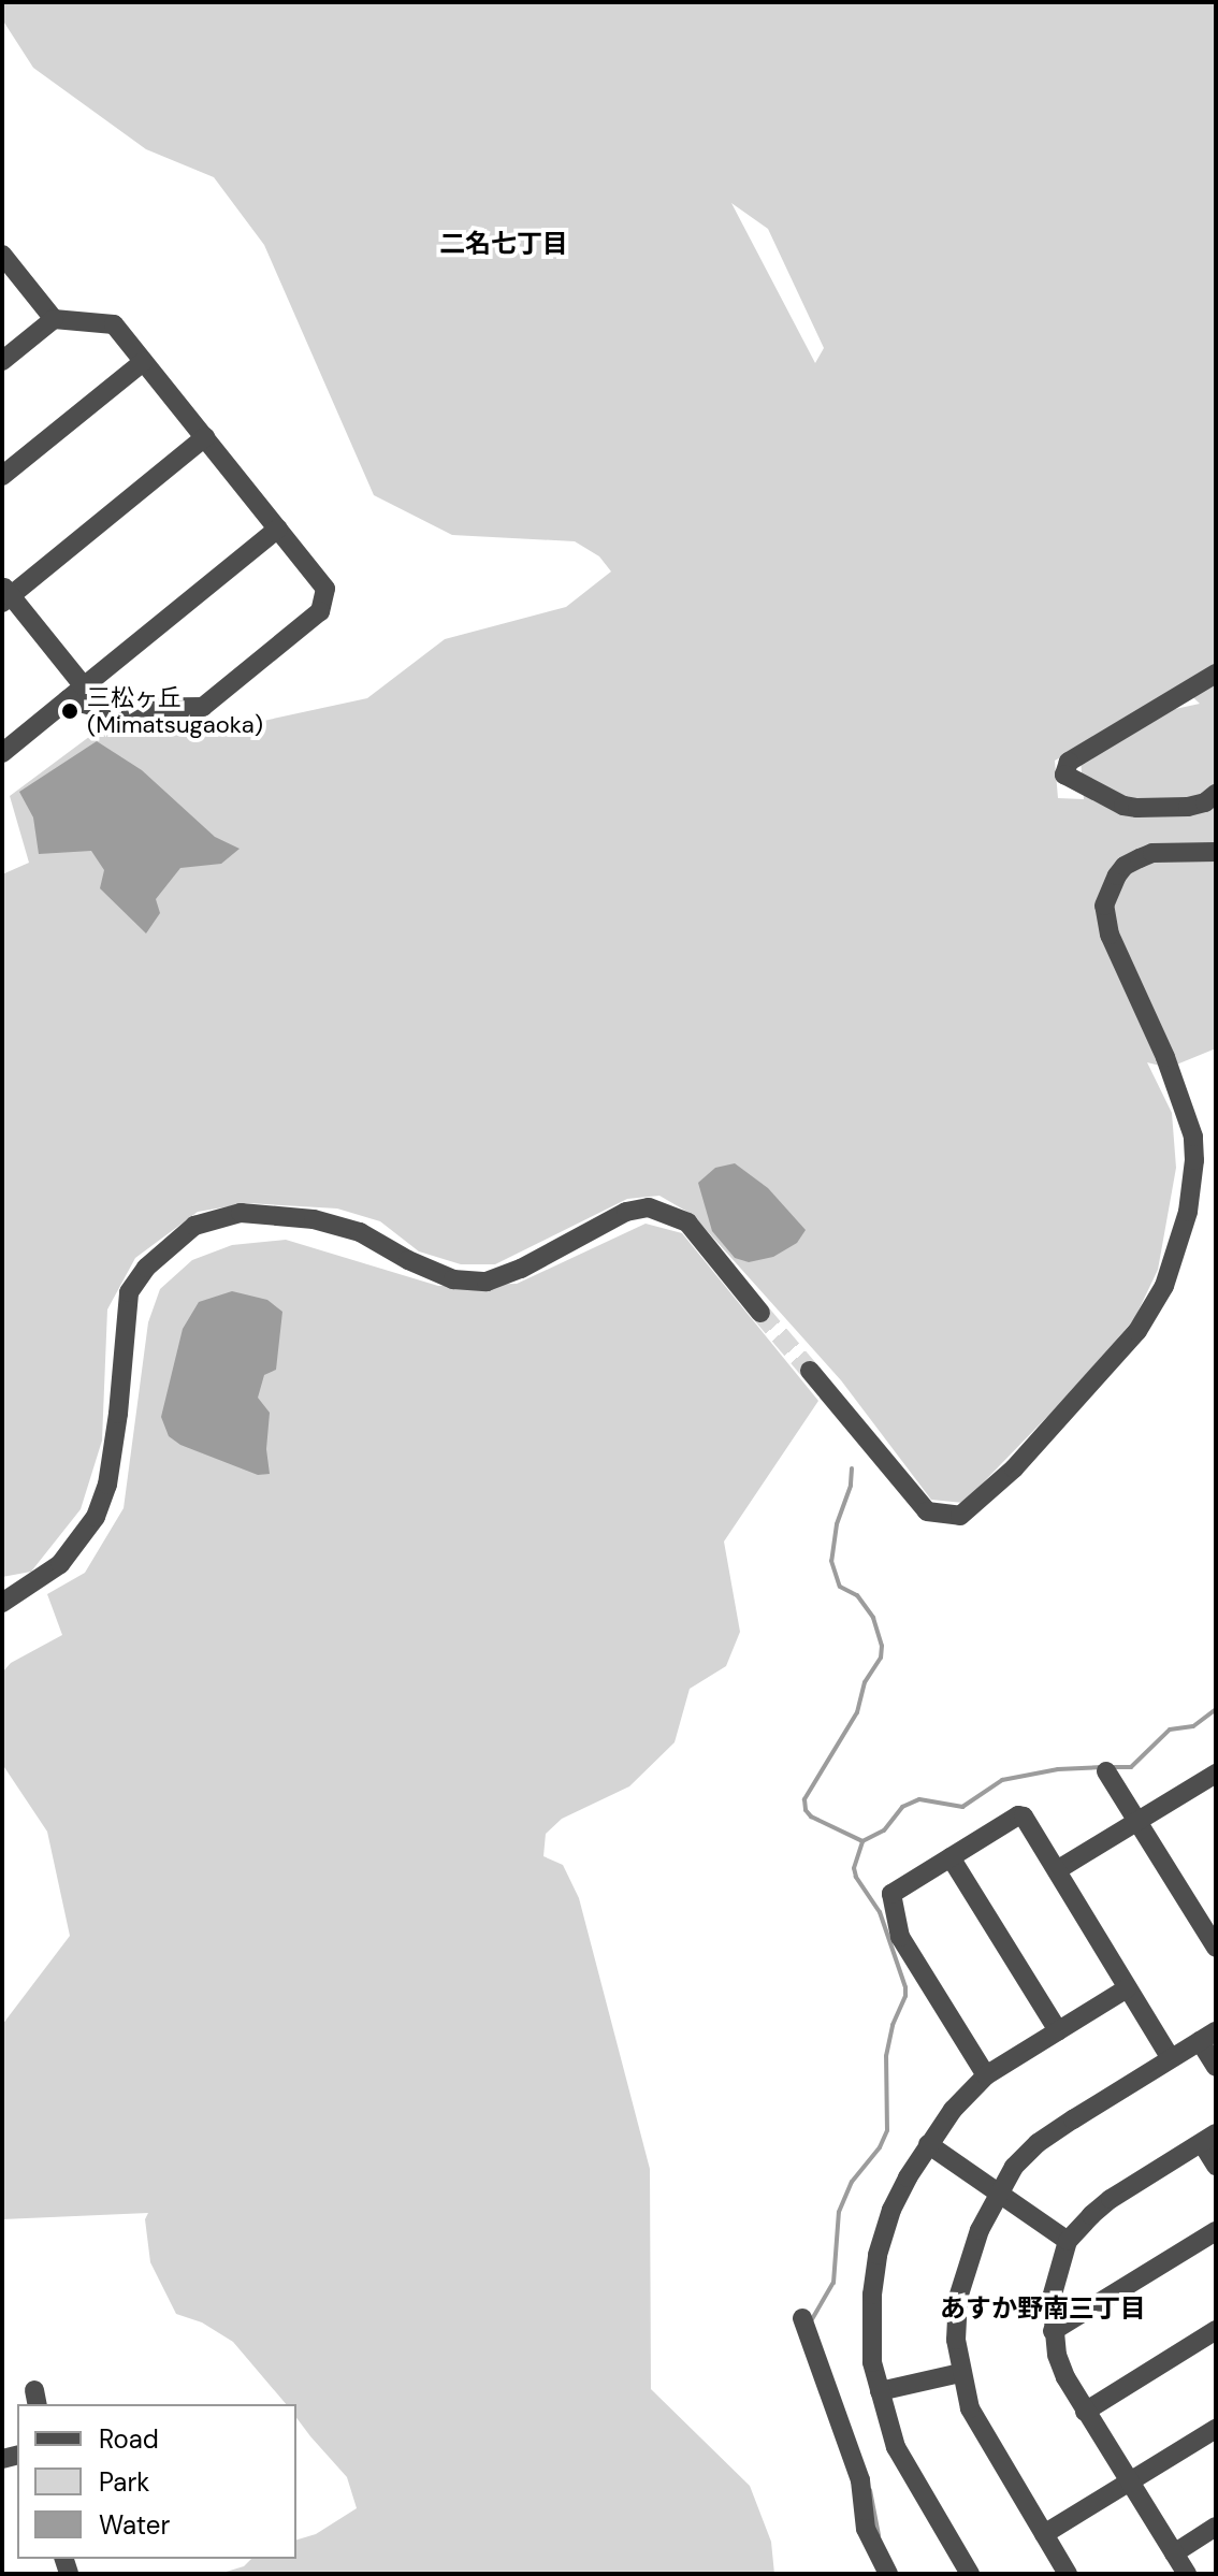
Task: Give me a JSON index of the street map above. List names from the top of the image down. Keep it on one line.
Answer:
{"districts":["二名七丁目","あすか野南三丁目"],"places":["三松ヶ丘 (Mimatsugaoka)"],"legend":["Road","Park","Water"]}
